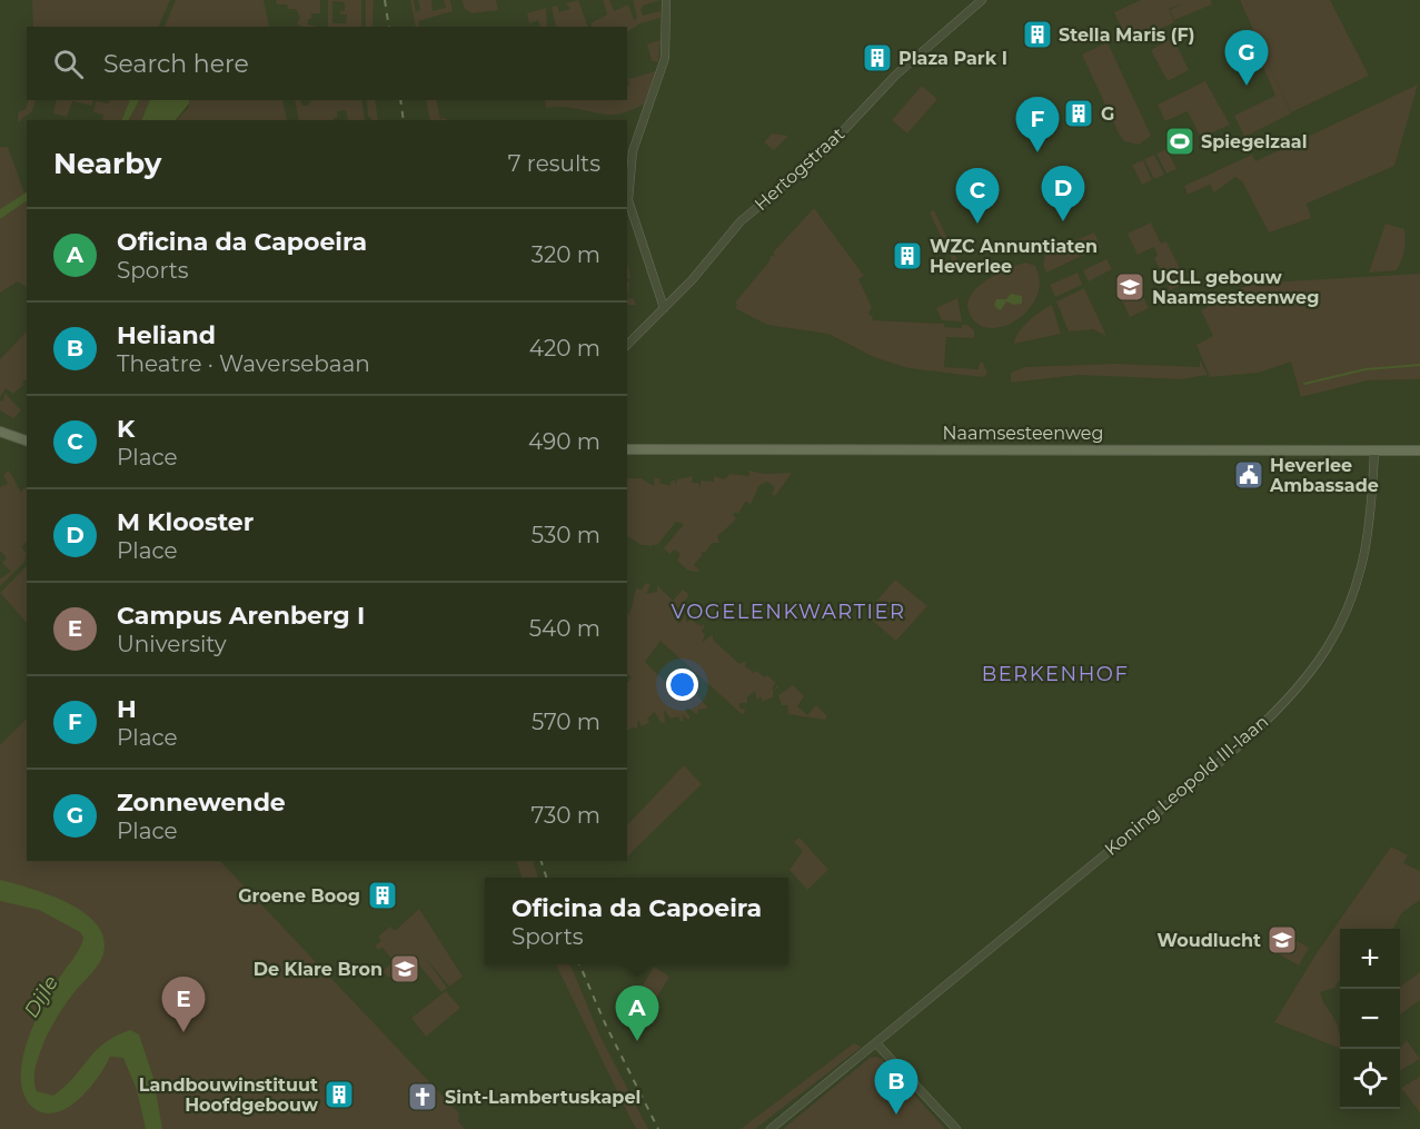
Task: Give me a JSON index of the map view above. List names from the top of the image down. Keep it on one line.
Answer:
{"streets":{"main road":["Naamsesteenweg"],"street":["Hertogstraat","Koning Leopold III-laan"]},"crossings":[["Naamsesteenweg","Koning Leopold III-laan"]],"districts":["VOGELENKWARTIER","BERKENHOF"],"water":["Dijle"],"places":{"building":["Stella Maris (F)","Plaza Park I","G","WZC Annuntiaten Heverlee","Groene Boog","Landbouwinstituut Hoofdgebouw"],"sports":["Spiegelzaal"],"school or university":["UCLL gebouw Naamsesteenweg","Woudlucht","De Klare Bron"],"public building":["Heverlee Ambassade"],"church":["Sint-Lambertuskapel"]},"page":{"search":"Search here","pins":["G","F","D","C","E","A","B"],"heading":["Nearby","7 results"],"list":[{"mark":"A","name":"Oficina da Capoeira","note":"Sports","value":"320 m"},{"mark":"B","name":"Heliand","note":"Theatre · Waversebaan","value":"420 m"},{"mark":"C","name":"K","note":"Place","value":"490 m"},{"mark":"D","name":"M Klooster","note":"Place","value":"530 m"},{"mark":"E","name":"Campus Arenberg I","note":"University","value":"540 m"},{"mark":"F","name":"H","note":"Place","value":"570 m"},{"mark":"G","name":"Zonnewende","note":"Place","value":"730 m"}],"popup":["Oficina da Capoeira","Sports"],"map_buttons":["+","−"]}}
